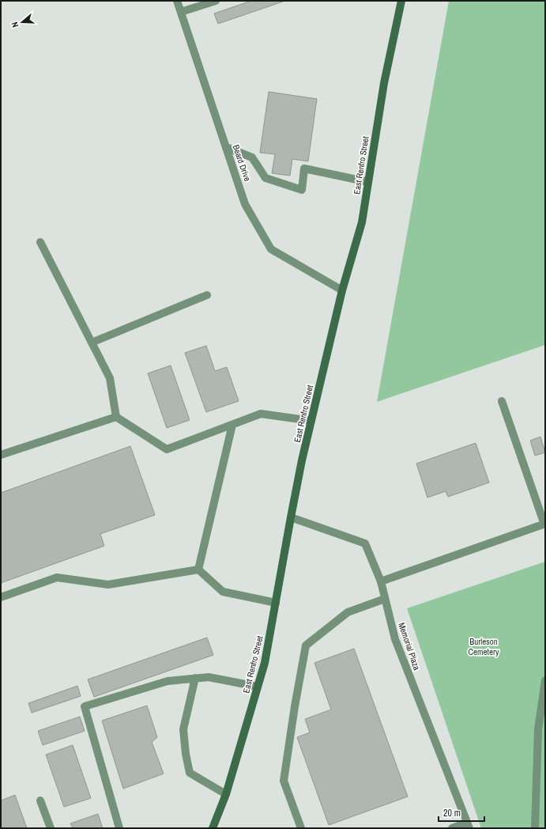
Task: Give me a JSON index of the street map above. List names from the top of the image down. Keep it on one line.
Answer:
{"streets":{"main road":["East Renfro Street"],"street":["Beard Drive","Memorial Plaza"]},"crossings":[["Beard Drive","East Renfro Street"],["East Renfro Street","Memorial Plaza"]],"parks":["Burleson Cemetery"],"scale_bar":"20 m","north":"left"}
